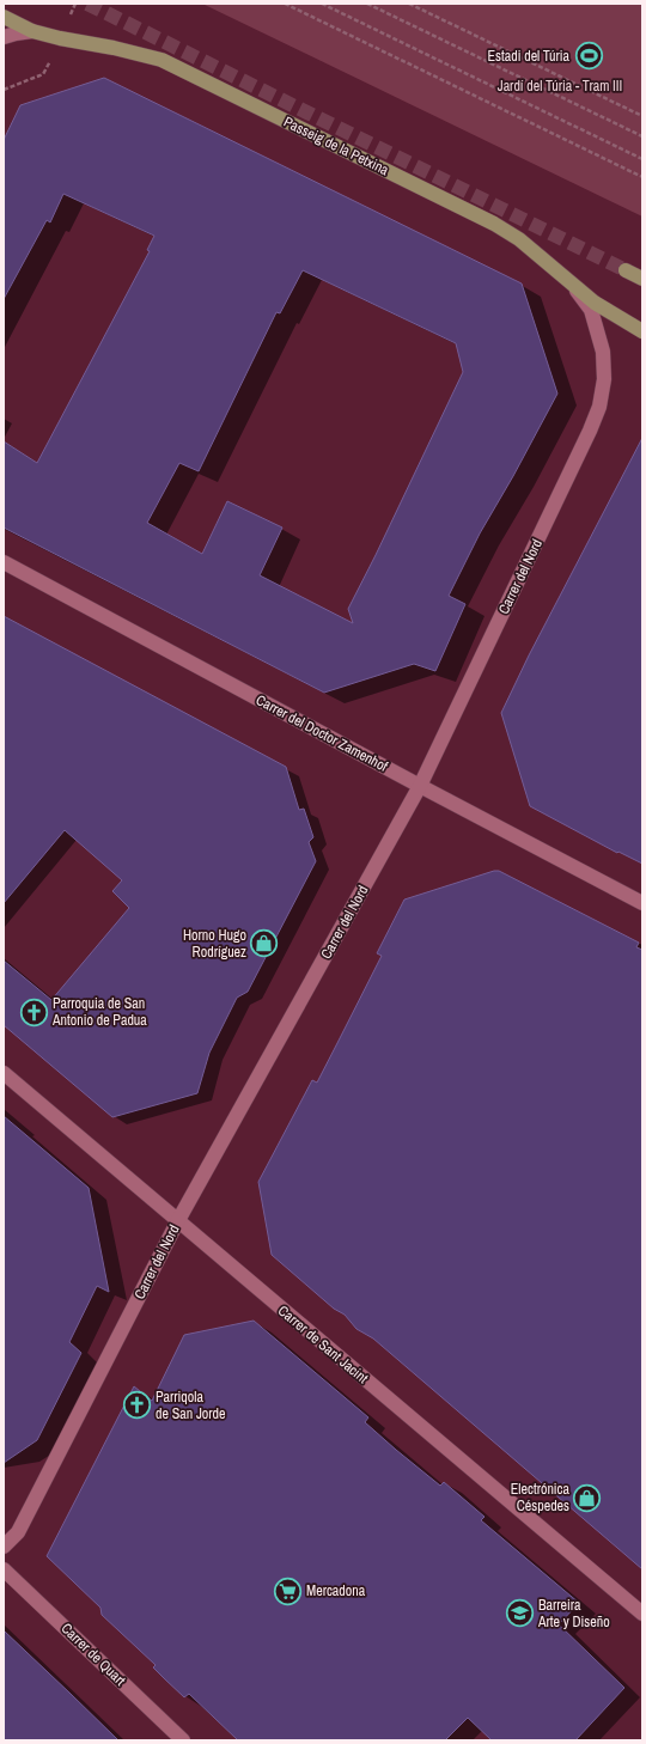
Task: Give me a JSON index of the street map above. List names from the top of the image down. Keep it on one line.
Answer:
{"streets":{"main road":["Passeig de la Petxina"],"street":["Carrer del Nord","Carrer del Doctor Zamenhof","Carrer de Sant Jacint","Carrer de Quart"]},"crossings":[["Passeig de la Petxina","Carrer del Nord"],["Carrer del Nord","Carrer del Doctor Zamenhof"],["Carrer del Nord","Carrer de Sant Jacint"]],"parks":["Jardí del Túria - Tram III"],"places":{"sports":["Estadi del Túria"],"shop":["Horno Hugo Rodríguez","Electrónica Céspedes"],"church":["Parroquia de San Antonio de Padua","Parriqola de San Jorde"],"supermarket":["Mercadona"],"school or university":["Barreira Arte y Diseño"]}}
